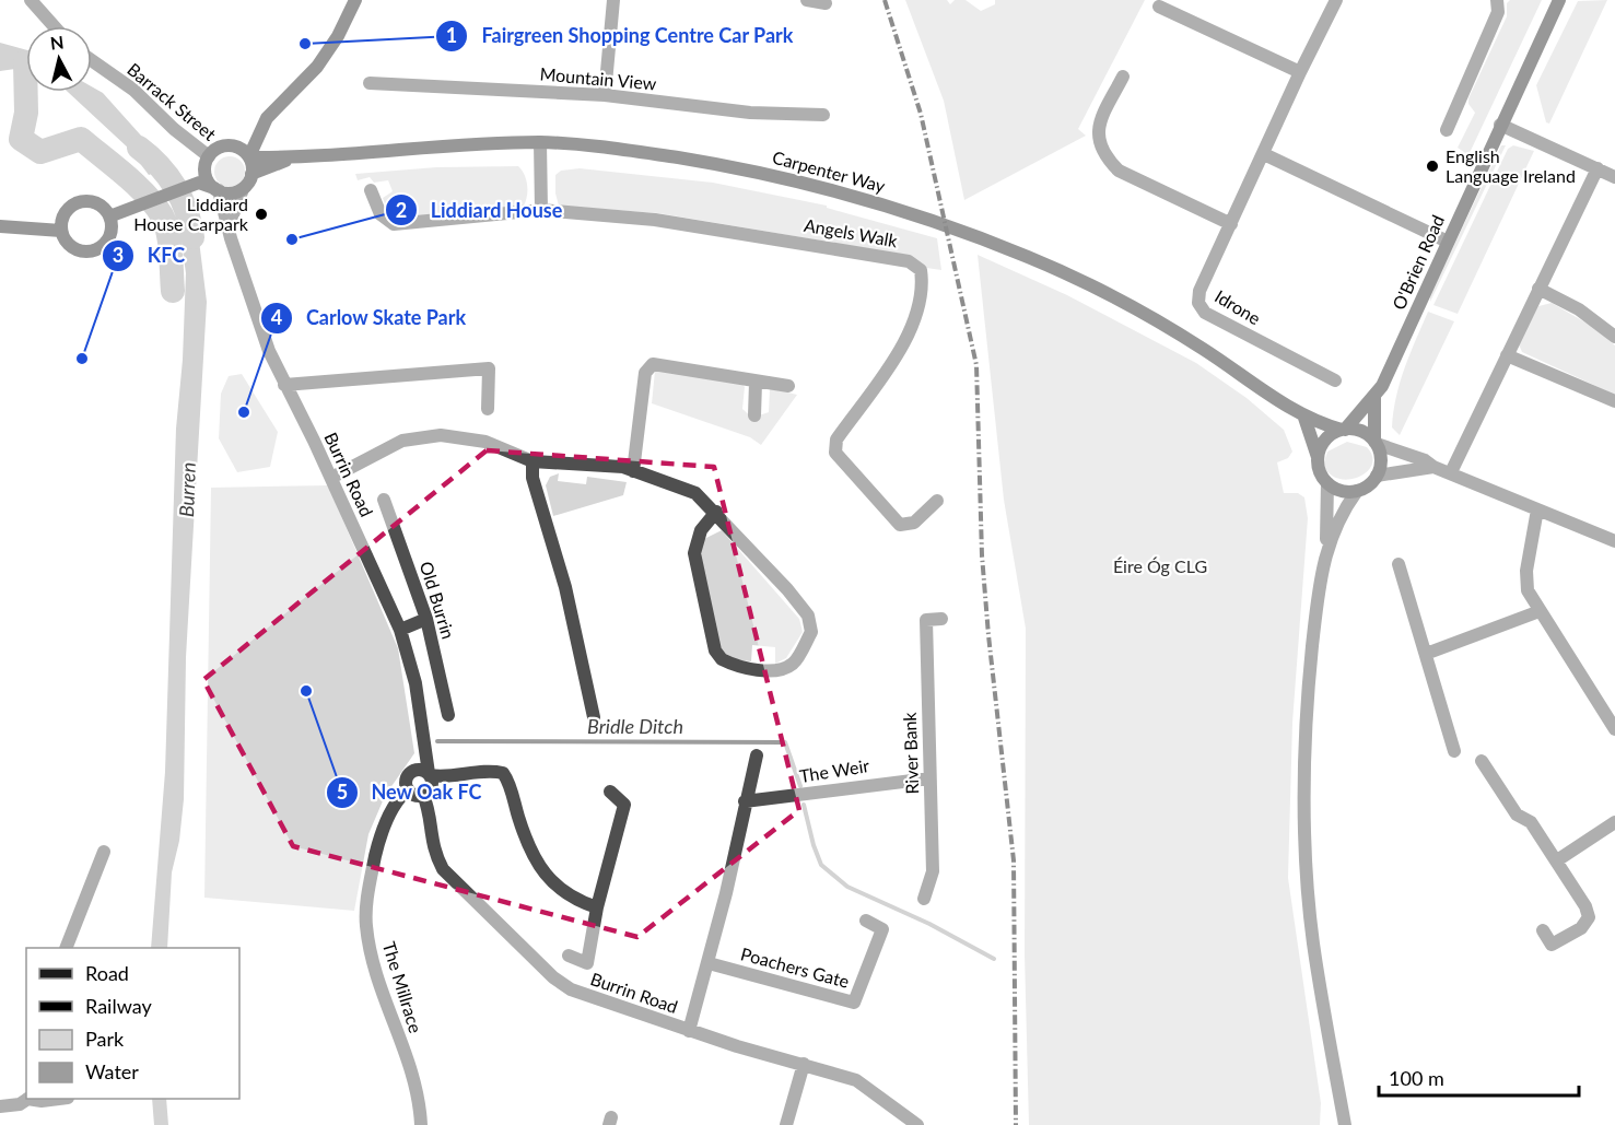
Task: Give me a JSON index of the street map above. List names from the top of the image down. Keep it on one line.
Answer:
{"streets":{"street":["Mountain View","Barrack Street","Carpenter Way","Angels Walk","O'Brien Road","Idrone","Burrin Road","Old Burrin","River Bank","The Weir","Poachers Gate","The Millrace"]},"crossings":[["Barrack Street","Carpenter Way"],["Barrack Street","Burrin Road"],["Carpenter Way","O'Brien Road"],["Carpenter Way","Burrin Road"],["Burrin Road","The Millrace"],["River Bank","The Weir"]],"water":["Burren","Bridle Ditch"],"parks":["Éire Óg CLG"],"places":["Fairgreen Shopping Centre Car Park","English Language Ireland","Liddiard House Carpark","Liddiard House","KFC","Carlow Skate Park","New Oak FC"],"legend":["Road","Railway","Park","Water"],"scale_bar":"100 m","north":"top"}
